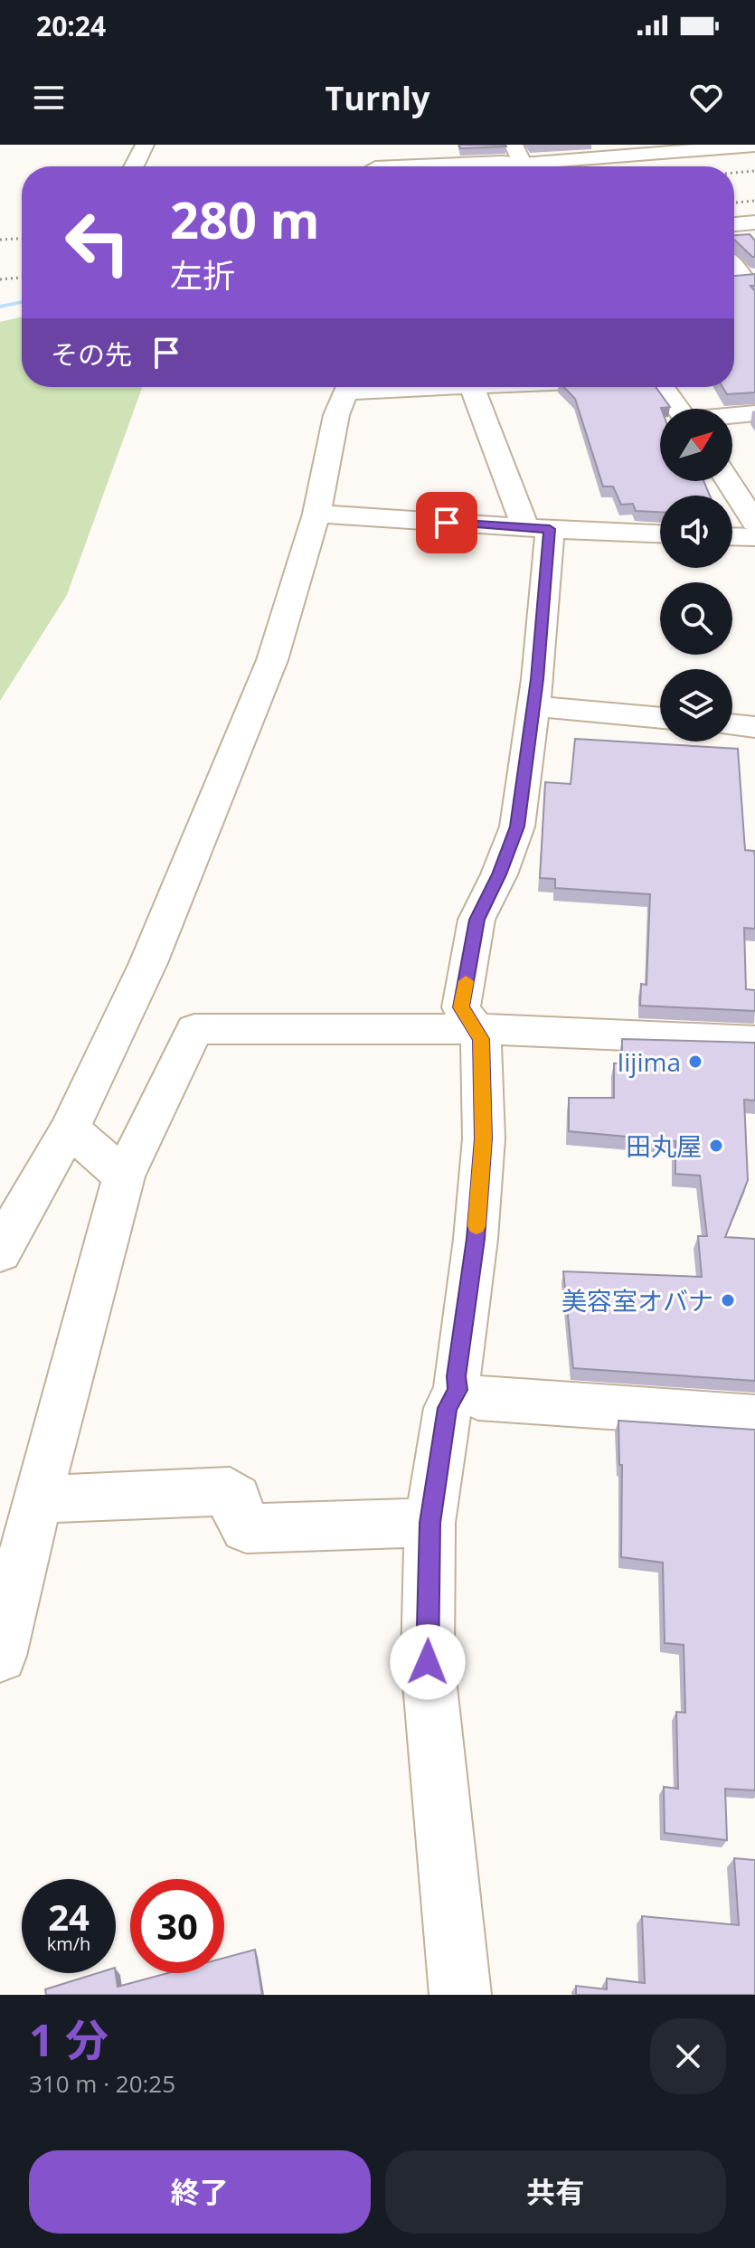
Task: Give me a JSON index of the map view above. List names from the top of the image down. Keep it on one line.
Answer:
{"places":["Iijima","田丸屋","美容室オバナ"],"north":"top right","page":{"status":"20:24","header":"Turnly","turn":["280 m","左折"],"then":"その先","speed":"24 km/h","limit":"30","heading":["1 分","310 m · 20:25"],"buttons":["終了","共有"]}}
